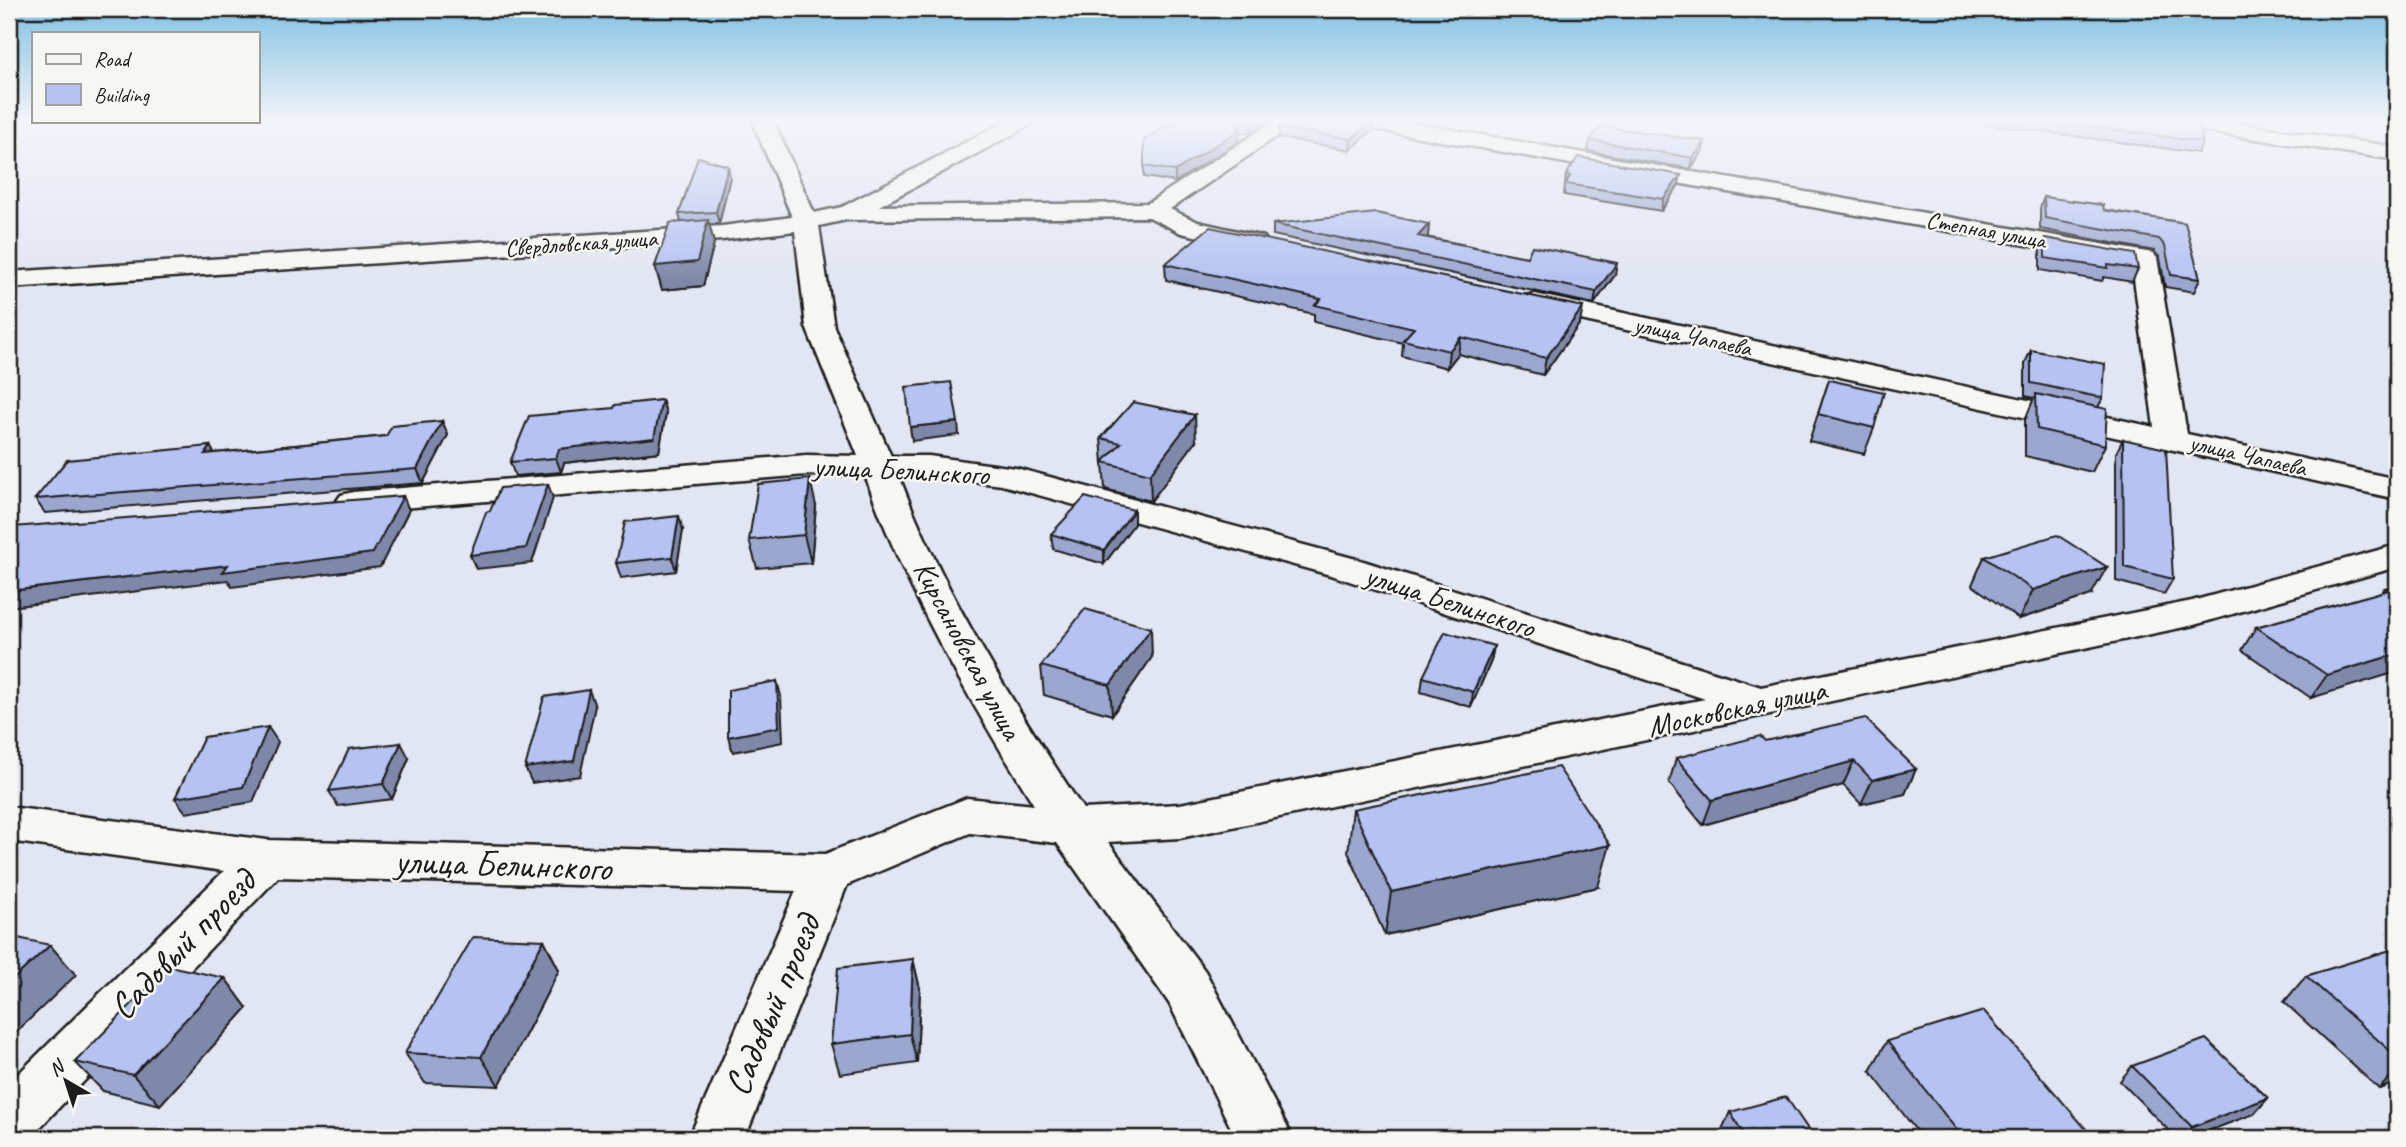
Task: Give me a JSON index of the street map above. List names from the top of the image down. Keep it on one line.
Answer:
{"streets":{"street":["Степная улица","Свердловская улица","улица Чапаева","улица Белинского","Кирсановская улица","Московская улица","Садовый проезд"]},"crossings":[["Степная улица","улица Чапаева"],["Свердловская улица","Кирсановская улица"],["улица Белинского","Кирсановская улица"],["улица Белинского","Московская улица"],["улица Белинского","Садовый проезд"],["Кирсановская улица","Московская улица"]],"legend":["Road","Building"],"north":"top left"}
